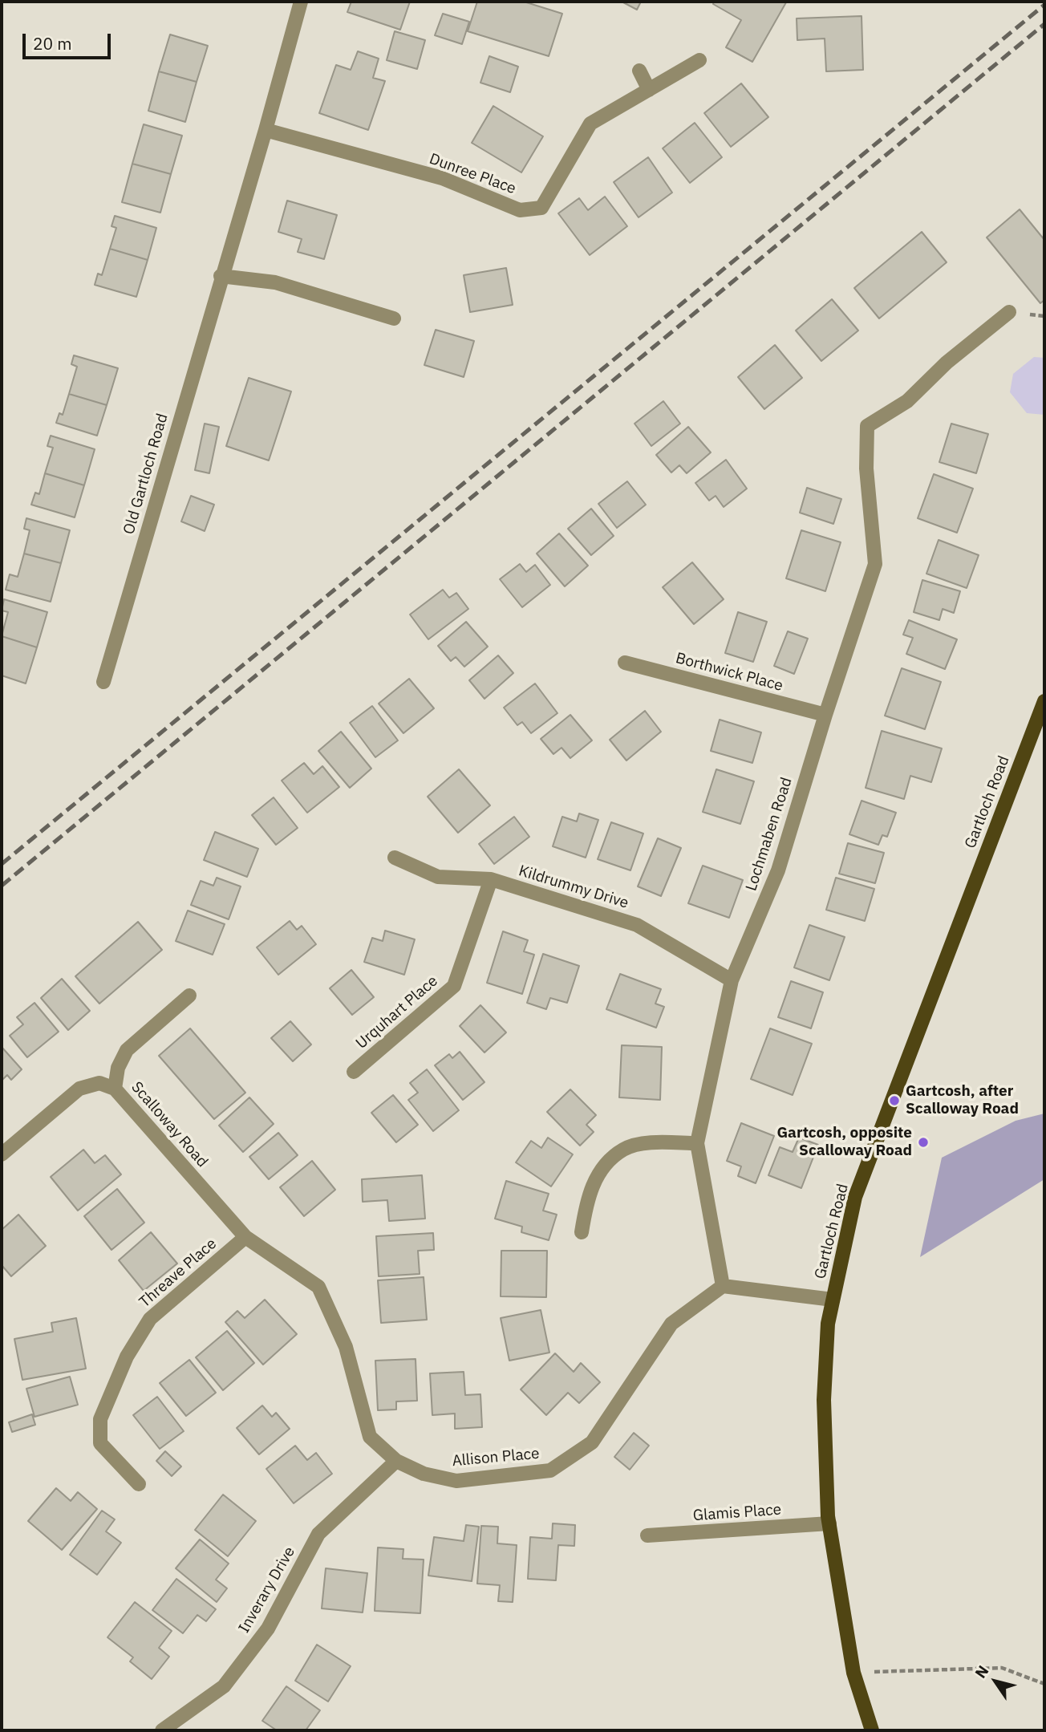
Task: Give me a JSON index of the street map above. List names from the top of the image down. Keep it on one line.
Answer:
{"streets":{"main road":["Gartloch Road"],"street":["Dunree Place","Old Gartloch Road","Borthwick Place","Lochmaben Road","Kildrummy Drive","Urquhart Place","Scalloway Road","Threave Place","Allison Place","Glamis Place","Inverary Drive"]},"crossings":[["Dunree Place","Old Gartloch Road"],["Borthwick Place","Lochmaben Road"],["Gartloch Road","Glamis Place"],["Lochmaben Road","Kildrummy Drive"],["Lochmaben Road","Allison Place"],["Kildrummy Drive","Urquhart Place"],["Scalloway Road","Threave Place"],["Scalloway Road","Allison Place"],["Threave Place","Allison Place"],["Allison Place","Inverary Drive"]],"places":["Gartcosh, after Scalloway Road","Gartcosh, opposite Scalloway Road"],"scale_bar":"20 m","north":"top left"}
